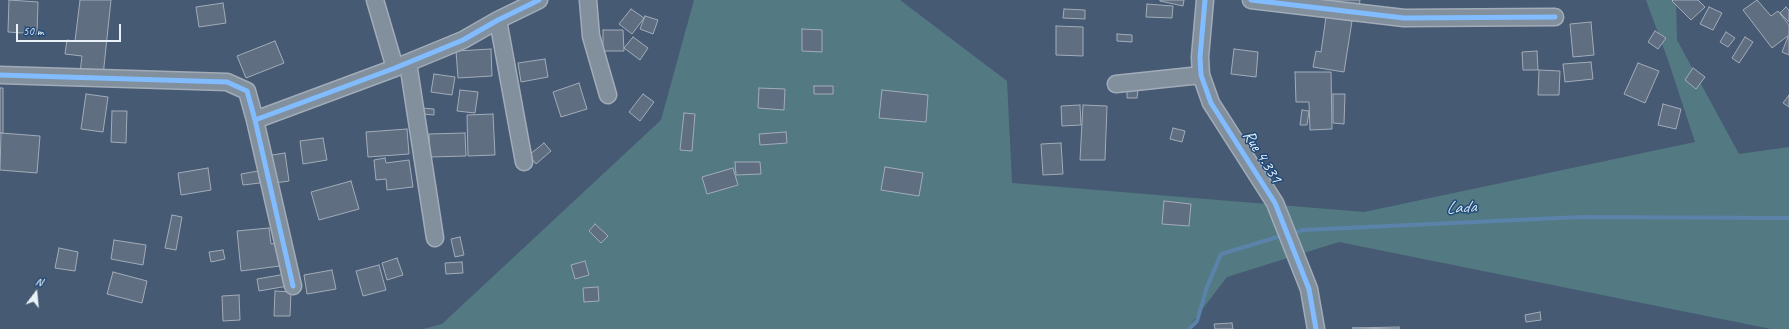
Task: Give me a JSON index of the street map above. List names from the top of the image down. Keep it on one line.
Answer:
{"streets":{"street":["Rue 4.331"]},"water":["Lada"],"scale_bar":"50 m","north":"top"}
